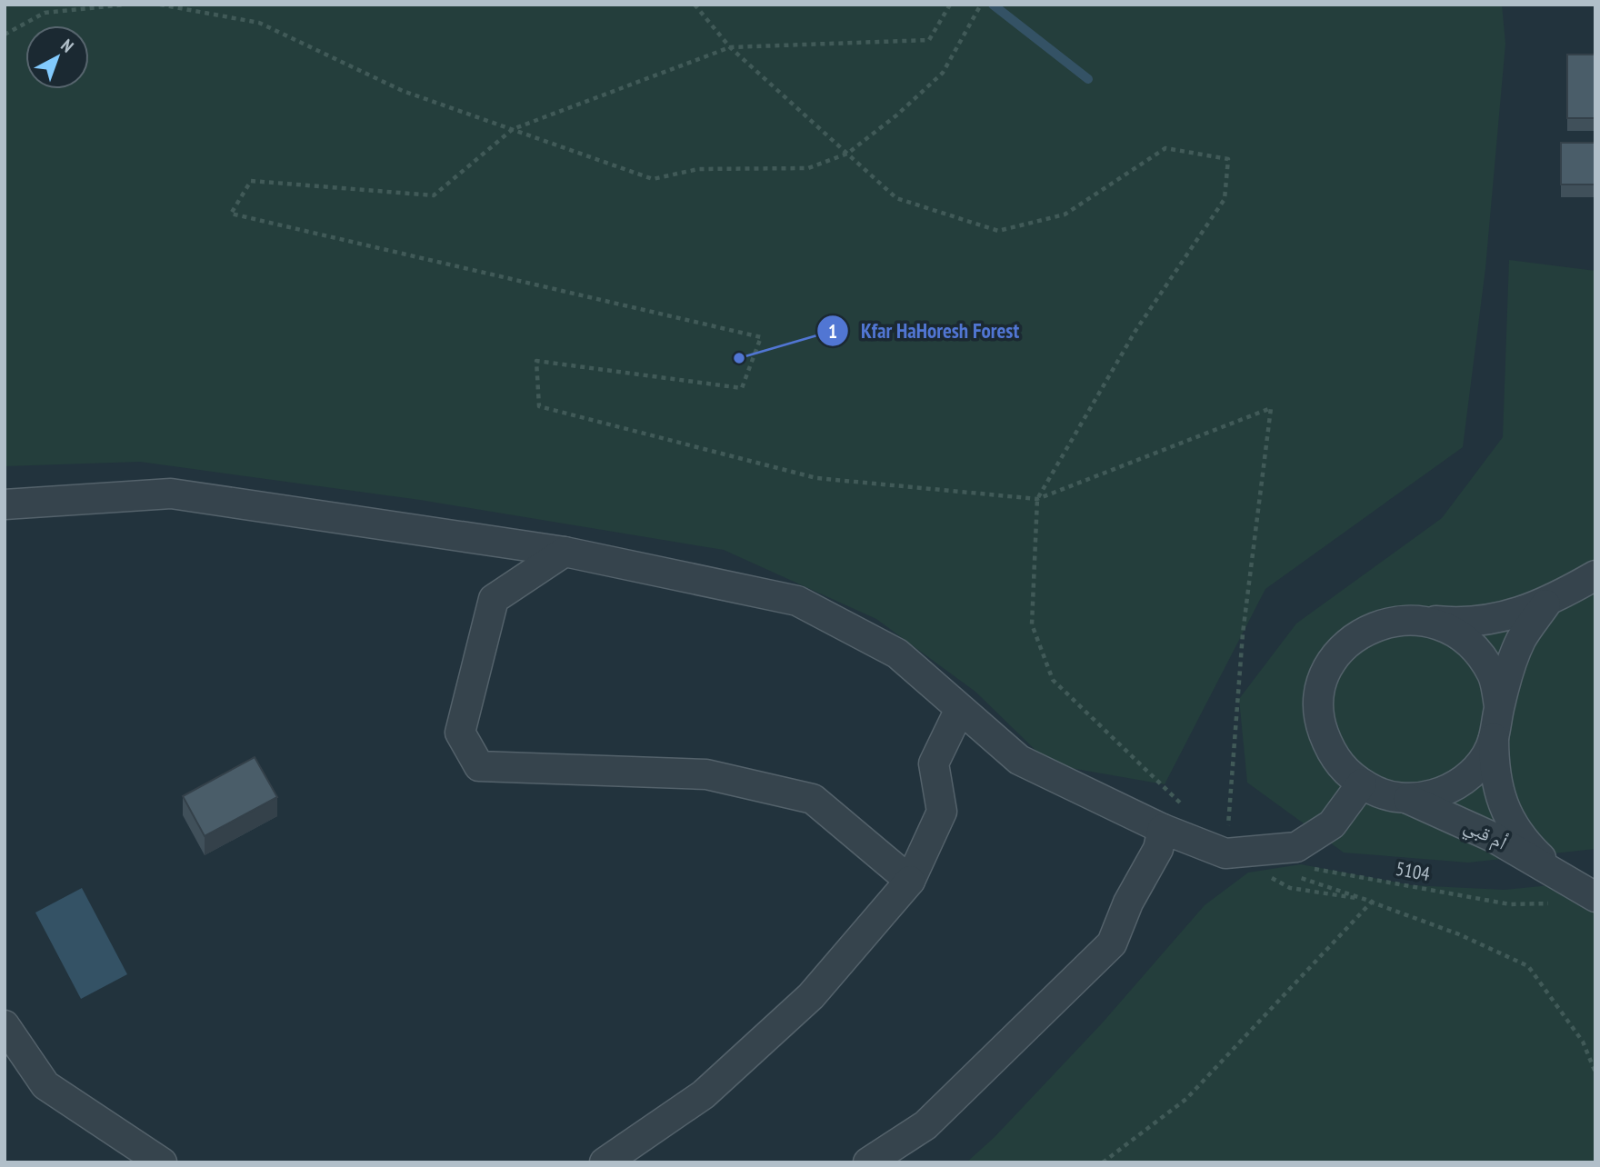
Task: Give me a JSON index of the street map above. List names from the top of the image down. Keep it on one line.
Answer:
{"streets":{"street":["أم قبي"],"path":["5104"]},"crossings":[["أم قبي","5104"]],"places":["Kfar HaHoresh Forest"],"north":"top right"}
